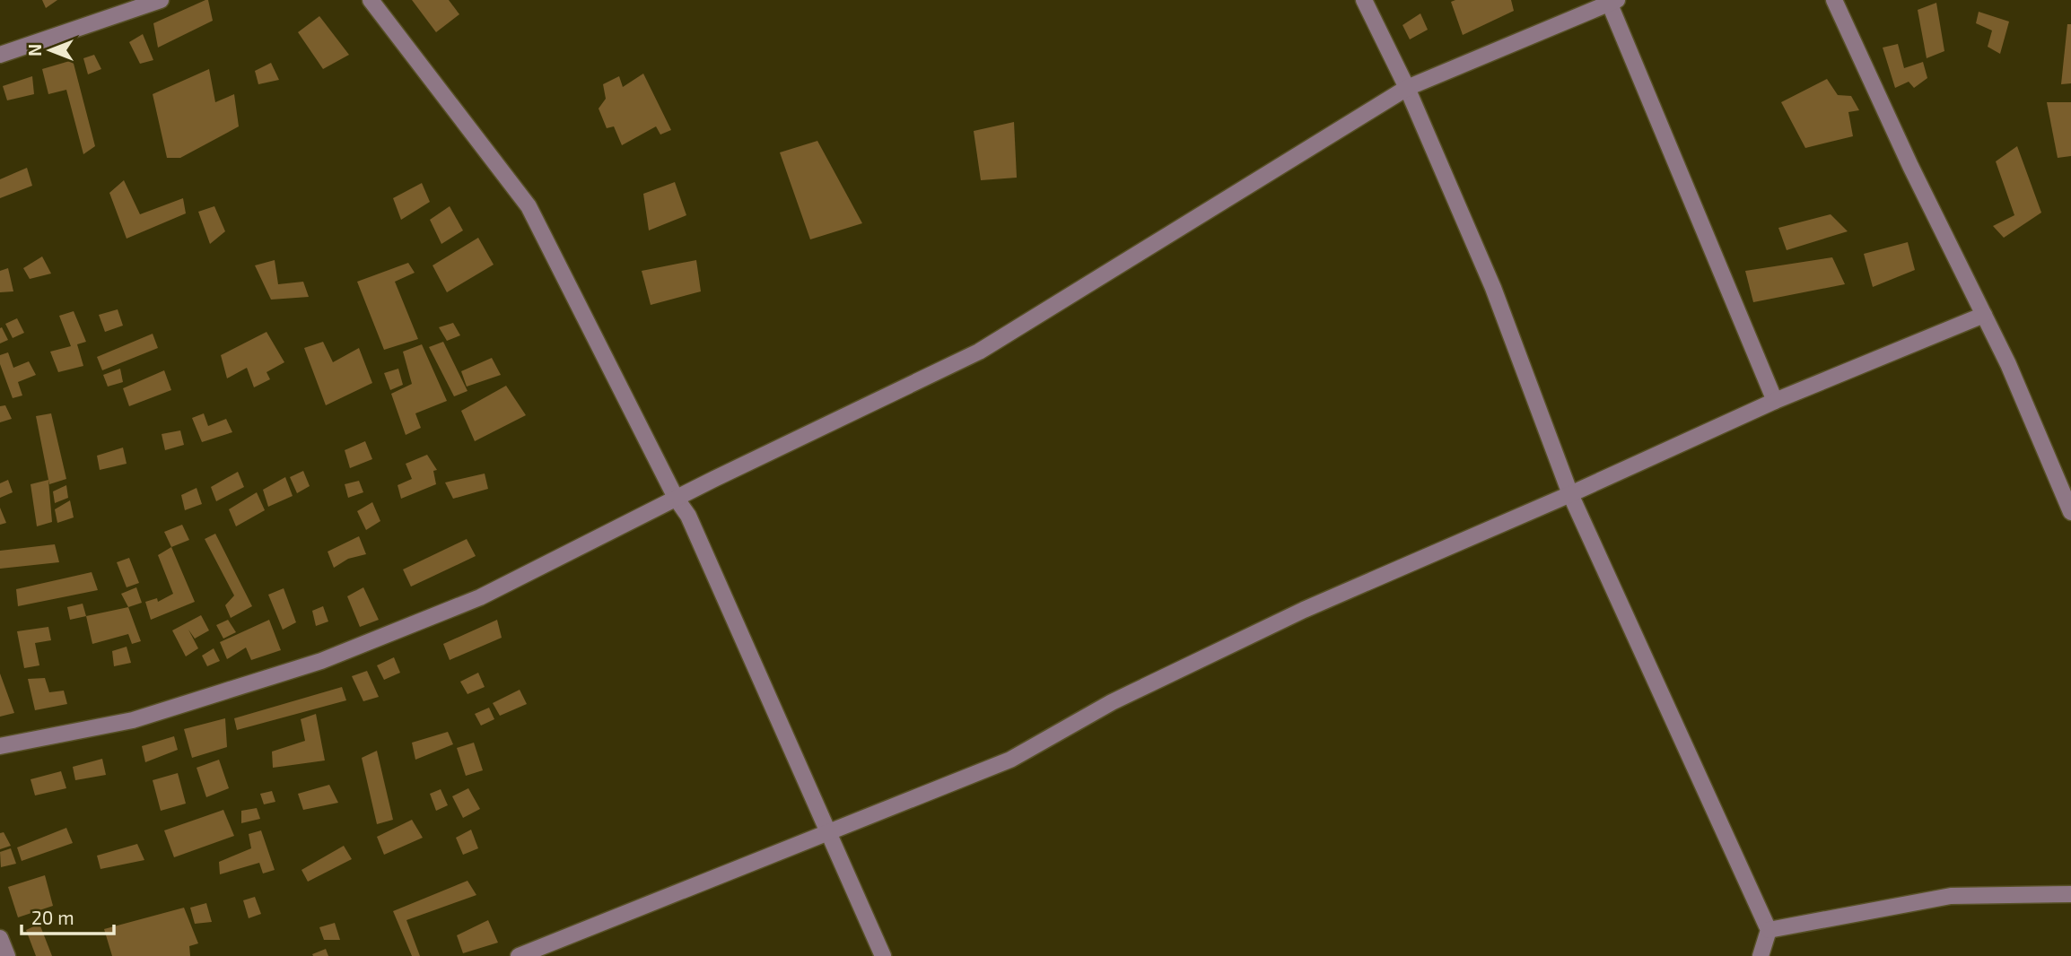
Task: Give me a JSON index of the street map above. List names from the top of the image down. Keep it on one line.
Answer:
{"scale_bar":"20 m","north":"left"}
